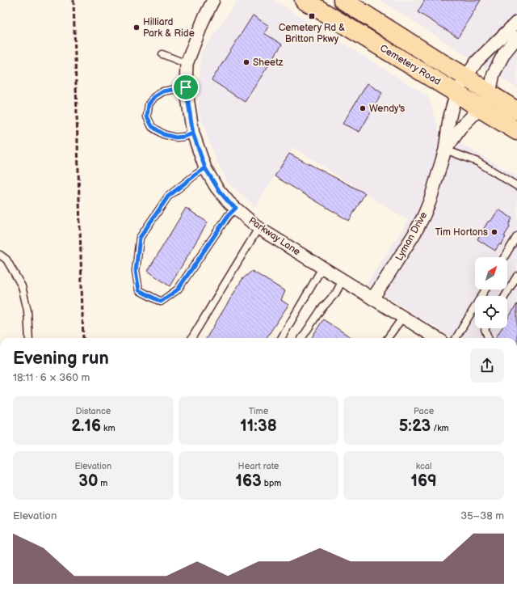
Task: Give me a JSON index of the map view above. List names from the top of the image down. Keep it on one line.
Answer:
{"streets":{"main road":["Cemetery Road"],"street":["Parkway Lane","Lyman Drive"]},"crossings":[["Cemetery Road","Lyman Drive"],["Parkway Lane","Lyman Drive"]],"places":{"transit":["Cemetery Rd & Britton Pkwy"],"other":["Hilliard Park & Ride","Sheetz","Wendy's","Tim Hortons"]},"north":"top right","page":{"heading":["Evening run","18:11 · 6 × 360 m"],"stats":[["Distance","2.16 km"],["Time","11:38"],["Pace","5:23 /km"],["Elevation","30 m"],["Heart rate","163 bpm"],["kcal","169"]],"chart":["Elevation","35–38 m"]}}
